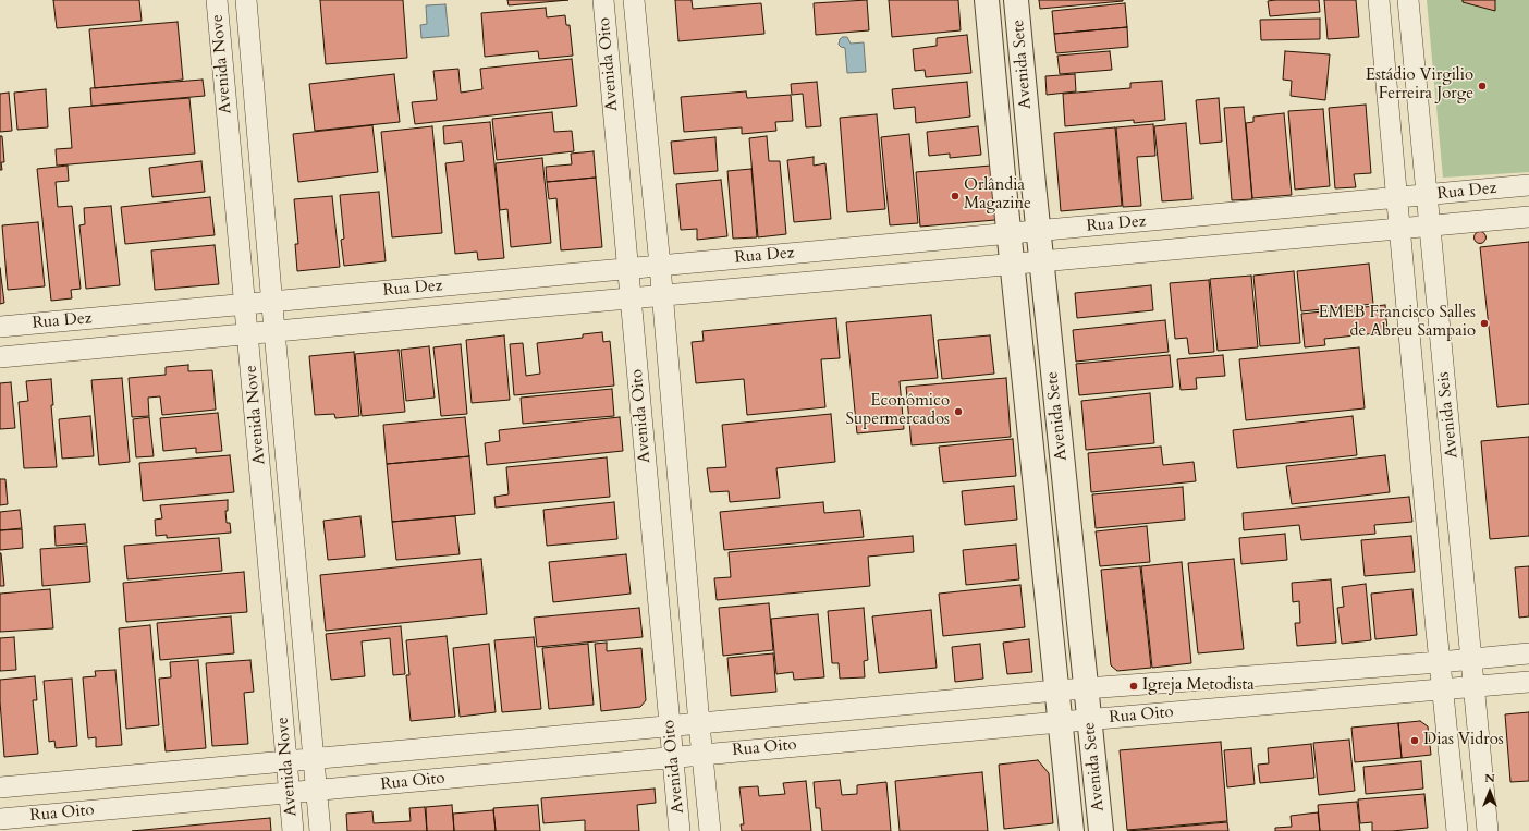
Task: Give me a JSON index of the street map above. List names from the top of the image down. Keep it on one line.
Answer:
{"streets":{"street":["Avenida Nove","Avenida Oito","Avenida Sete","Rua Dez","Avenida Seis","Rua Oito"]},"crossings":[["Avenida Nove","Rua Dez"],["Avenida Nove","Rua Oito"],["Avenida Oito","Rua Dez"],["Avenida Oito","Rua Oito"],["Avenida Sete","Rua Dez"],["Avenida Sete","Rua Oito"],["Rua Dez","Avenida Seis"],["Avenida Seis","Rua Oito"]],"places":["Estádio Virgilio Ferreira Jorge","Orlândia Magazine","EMEB Francisco Salles de Abreu Sampaio","Econômico Supermercados","Igreja Metodista","Dias Vidros"],"north":"top"}
